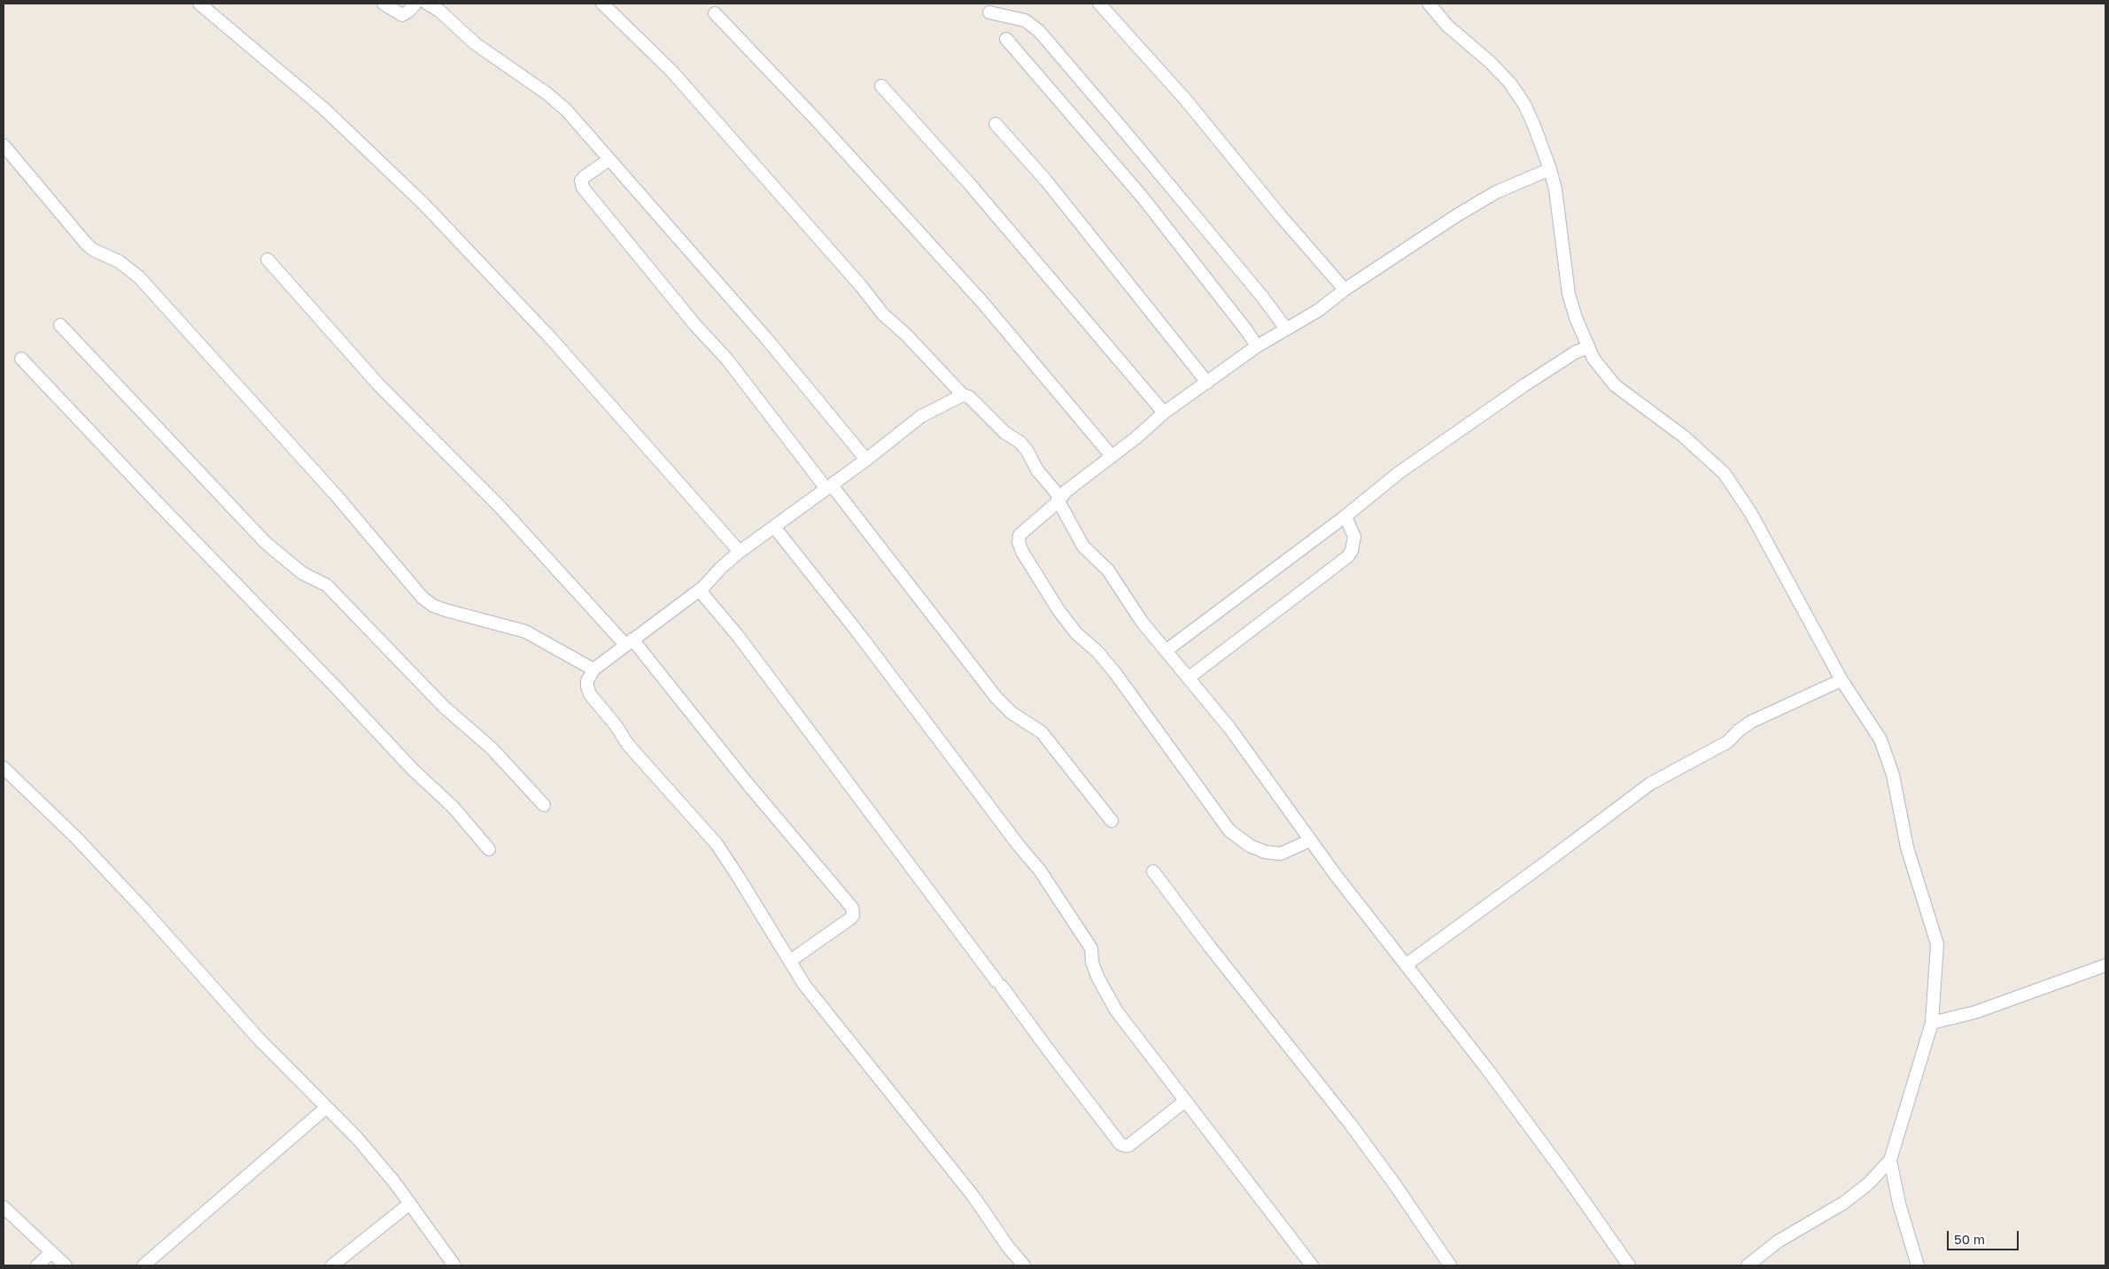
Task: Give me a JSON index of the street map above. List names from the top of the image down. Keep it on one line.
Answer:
{"scale_bar":"50 m"}
